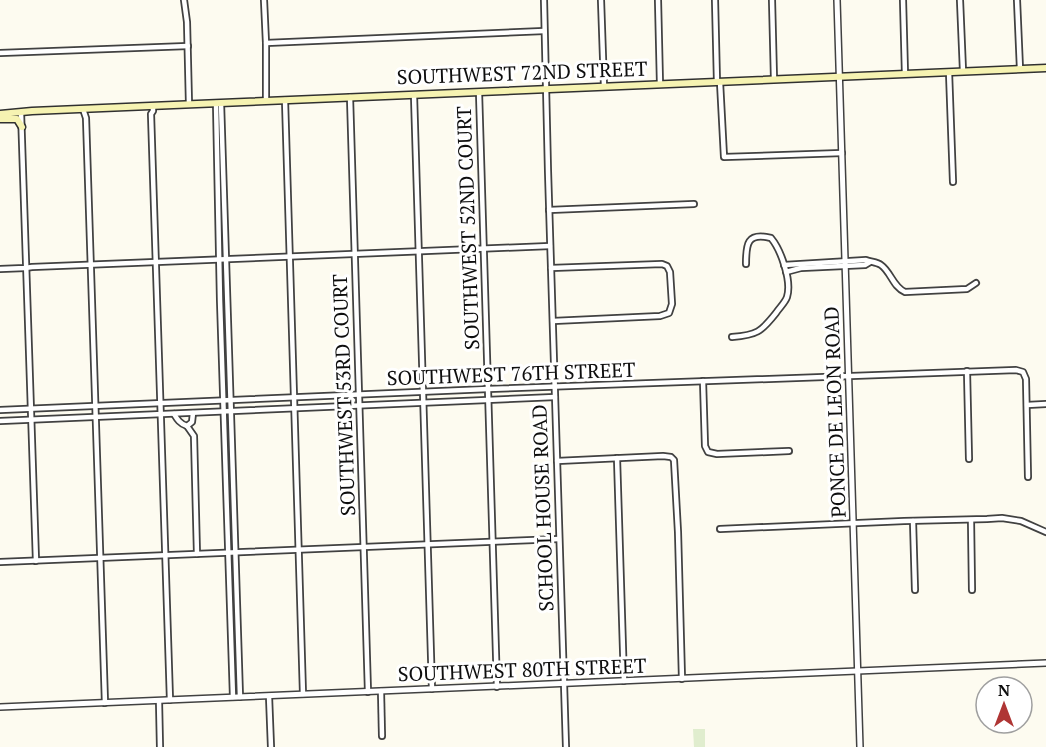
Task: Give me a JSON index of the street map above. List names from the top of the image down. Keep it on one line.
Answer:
{"streets":{"main road":["SOUTHWEST 72ND STREET"],"street":["SOUTHWEST 52ND COURT","SOUTHWEST 76TH STREET","SOUTHWEST 53RD COURT","PONCE DE LEON ROAD","SCHOOL HOUSE ROAD","SOUTHWEST 80TH STREET"]},"crossings":[["SOUTHWEST 72ND STREET","SOUTHWEST 52ND COURT"],["SOUTHWEST 72ND STREET","SOUTHWEST 53RD COURT"],["SOUTHWEST 72ND STREET","PONCE DE LEON ROAD"],["SOUTHWEST 72ND STREET","SCHOOL HOUSE ROAD"],["SOUTHWEST 52ND COURT","SOUTHWEST 76TH STREET"],["SOUTHWEST 52ND COURT","SOUTHWEST 80TH STREET"],["SOUTHWEST 76TH STREET","SOUTHWEST 53RD COURT"],["SOUTHWEST 76TH STREET","PONCE DE LEON ROAD"],["SOUTHWEST 76TH STREET","SCHOOL HOUSE ROAD"],["SOUTHWEST 53RD COURT","SOUTHWEST 80TH STREET"],["PONCE DE LEON ROAD","SOUTHWEST 80TH STREET"],["SCHOOL HOUSE ROAD","SOUTHWEST 80TH STREET"]],"north":"top"}
